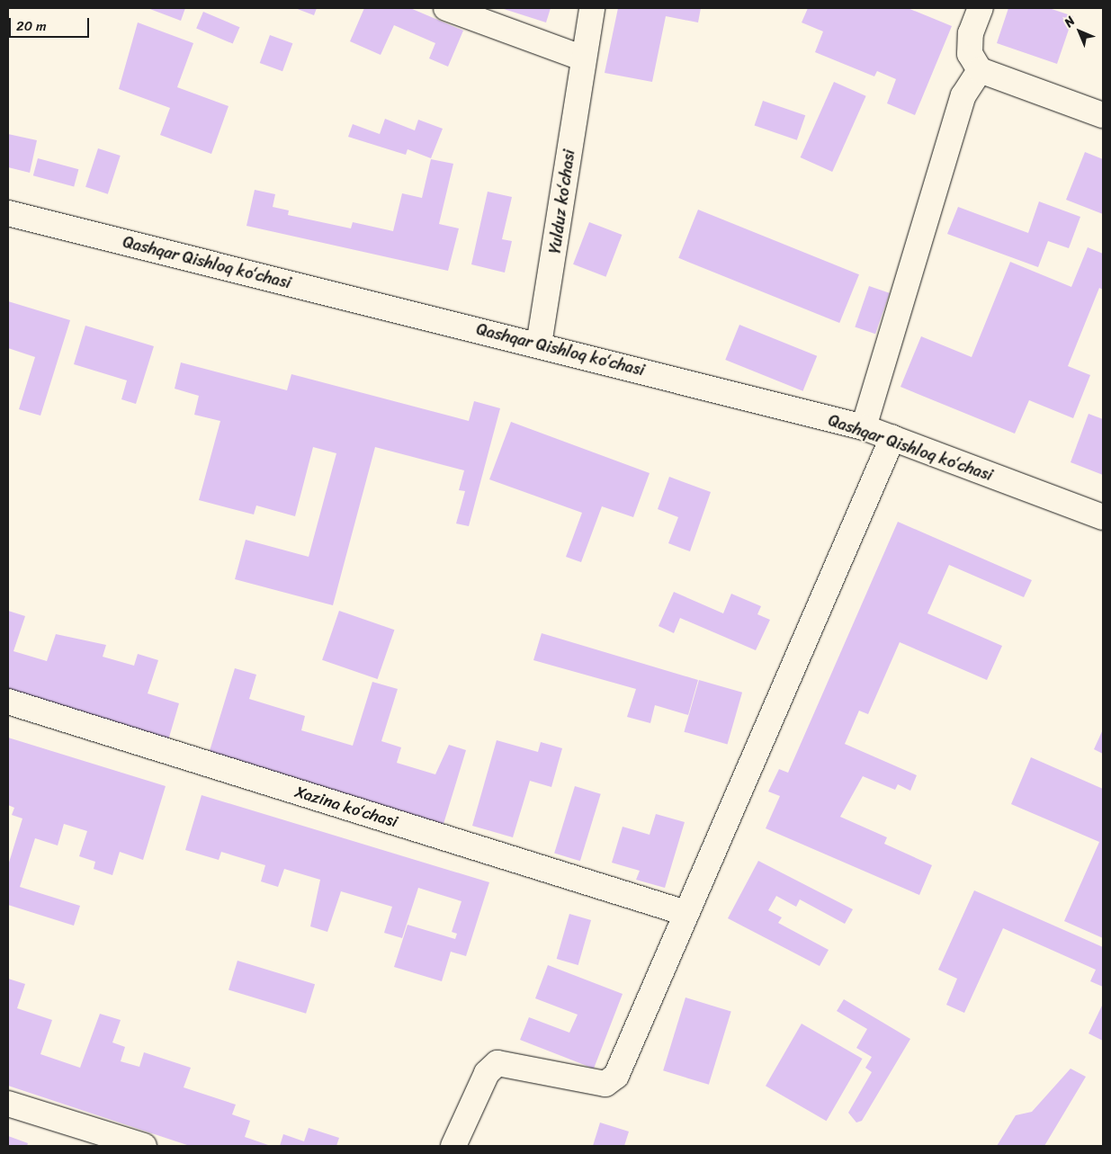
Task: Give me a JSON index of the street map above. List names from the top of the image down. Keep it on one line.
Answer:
{"streets":{"street":["Yulduz koʻchasi","Qashqar Qishloq koʻchasi","Xazina koʻchasi"]},"crossings":[["Yulduz koʻchasi","Qashqar Qishloq koʻchasi"]],"scale_bar":"20 m","north":"top left"}
